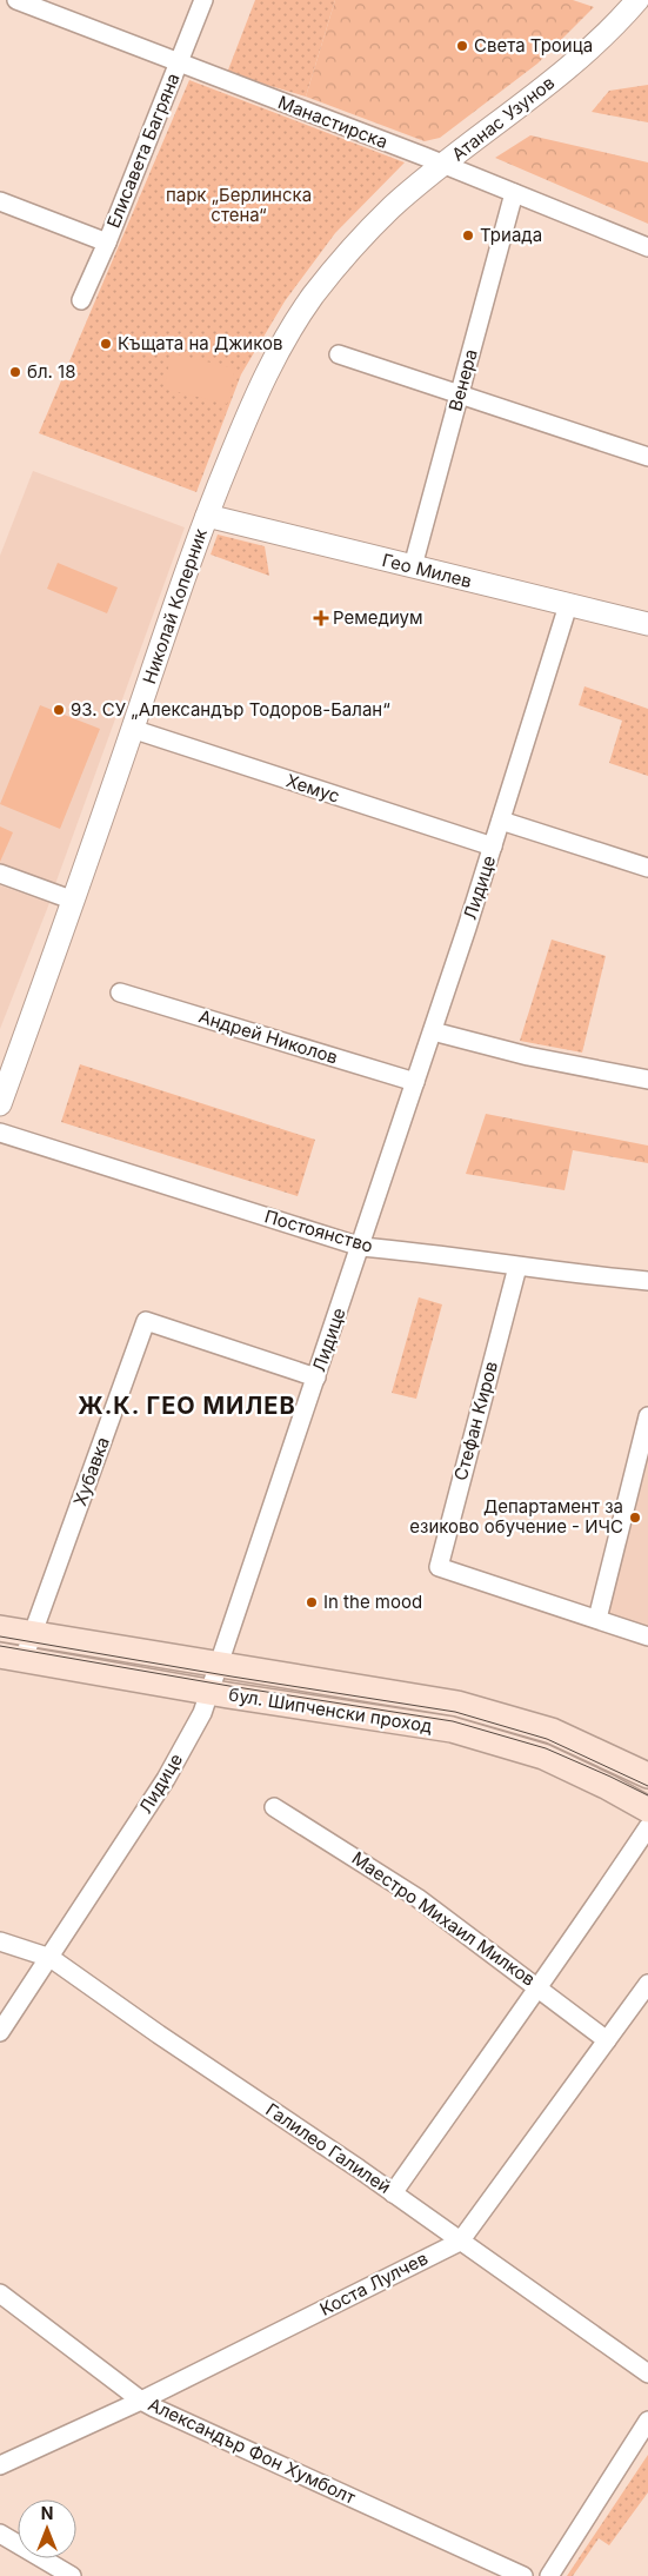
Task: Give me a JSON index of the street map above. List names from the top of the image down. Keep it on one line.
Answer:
{"streets":{"main road":["бул. Шипченски проход"],"street":["Атанас Узунов","Манастирска","Елисавета Багряна","Венера","Гео Милев","Николай Коперник","Хемус","Лидице","Андрей Николов","Постоянство","Стефан Киров","Хубавка","Маестро Михаил Милков","Галилео Галилей","Коста Лулчев","Александър Фон Хумболт"]},"crossings":[["Атанас Узунов","Манастирска"],["Атанас Узунов","Николай Коперник"],["Манастирска","Елисавета Багряна"],["Манастирска","Венера"],["Манастирска","Николай Коперник"],["Венера","Гео Милев"],["Гео Милев","Николай Коперник"],["Гео Милев","Лидице"],["Николай Коперник","Хемус"],["Хемус","Лидице"],["Лидице","Андрей Николов"],["Лидице","Постоянство"],["Лидице","Хубавка"],["Лидице","бул. Шипченски проход"],["Лидице","Галилео Галилей"],["Постоянство","Стефан Киров"],["Хубавка","бул. Шипченски проход"],["Маестро Михаил Милков","Коста Лулчев"],["Галилео Галилей","Коста Лулчев"],["Коста Лулчев","Александър Фон Хумболт"]],"districts":["Ж.К. ГЕО МИЛЕВ"],"parks":["парк „Берлинска стена“"],"places":{"other":["Света Троица","Триада","Къщата на Джиков","бл. 18","93. СУ „Александър Тодоров-Балан“","Департамент за езиково обучение - ИЧС","In the mood"],"health":["Ремедиум"]},"north":"top"}
